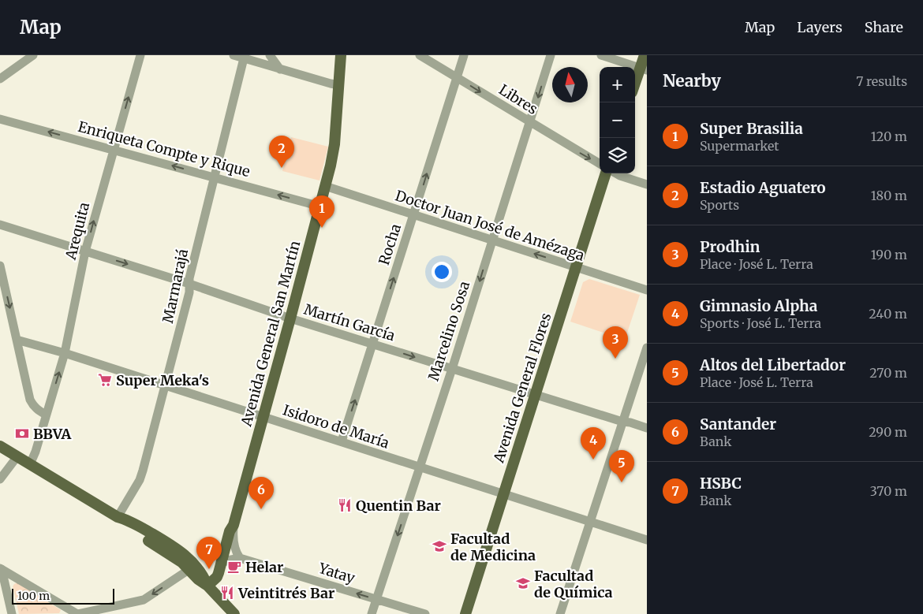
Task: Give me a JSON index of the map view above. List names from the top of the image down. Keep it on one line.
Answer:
{"streets":{"main road":["Avenida General San Martín","Avenida General Flores"],"street":["Libres","Enriqueta Compte y Rique","Doctor Juan José de Amézaga","Arequita","Rocha","Marmarajá","Martín García","Marcelino Sosa","Isidoro de María","Yatay"]},"crossings":[["Libres","Rocha"],["Libres","Marcelino Sosa"],["Enriqueta Compte y Rique","Arequita"],["Enriqueta Compte y Rique","Marmarajá"],["Enriqueta Compte y Rique","Avenida General San Martín"],["Doctor Juan José de Amézaga","Rocha"],["Doctor Juan José de Amézaga","Marcelino Sosa"],["Doctor Juan José de Amézaga","Avenida General San Martín"],["Doctor Juan José de Amézaga","Avenida General Flores"],["Arequita","Martín García"],["Arequita","Isidoro de María"],["Rocha","Martín García"],["Rocha","Isidoro de María"],["Marmarajá","Martín García"],["Marmarajá","Isidoro de María"],["Martín García","Marcelino Sosa"],["Martín García","Avenida General San Martín"],["Martín García","Avenida General Flores"],["Marcelino Sosa","Isidoro de María"],["Marcelino Sosa","Yatay"],["Avenida General San Martín","Isidoro de María"],["Avenida General San Martín","Yatay"],["Avenida General Flores","Isidoro de María"]],"one_way":["Libres","Enriqueta Compte y Rique","Arequita","Rocha","Marcelino Sosa","Yatay"],"places":{"supermarket":["Super Meka's"],"bank":["BBVA"],"restaurant":["Quentin Bar","Veintitrés Bar"],"school or university":["Facultad de Medicina","Facultad de Química"],"cafe":["Helar"]},"scale_bar":"100 m","north":"top","page":{"header":"Map","nav":["Map","Layers","Share"],"heading":["Nearby","7 results"],"map_buttons":["+","−"],"list":[{"mark":"1","name":"Super Brasilia","note":"Supermarket","value":"120 m"},{"mark":"2","name":"Estadio Aguatero","note":"Sports","value":"180 m"},{"mark":"3","name":"Prodhin","note":"Place · José L. Terra","value":"190 m"},{"mark":"4","name":"Gimnasio Alpha","note":"Sports · José L. Terra","value":"240 m"},{"mark":"5","name":"Altos del Libertador","note":"Place · José L. Terra","value":"270 m"},{"mark":"6","name":"Santander","note":"Bank","value":"290 m"},{"mark":"7","name":"HSBC","note":"Bank","value":"370 m"}],"pins":["2","1","3","4","5","6","7"],"scale":"100 m"}}
